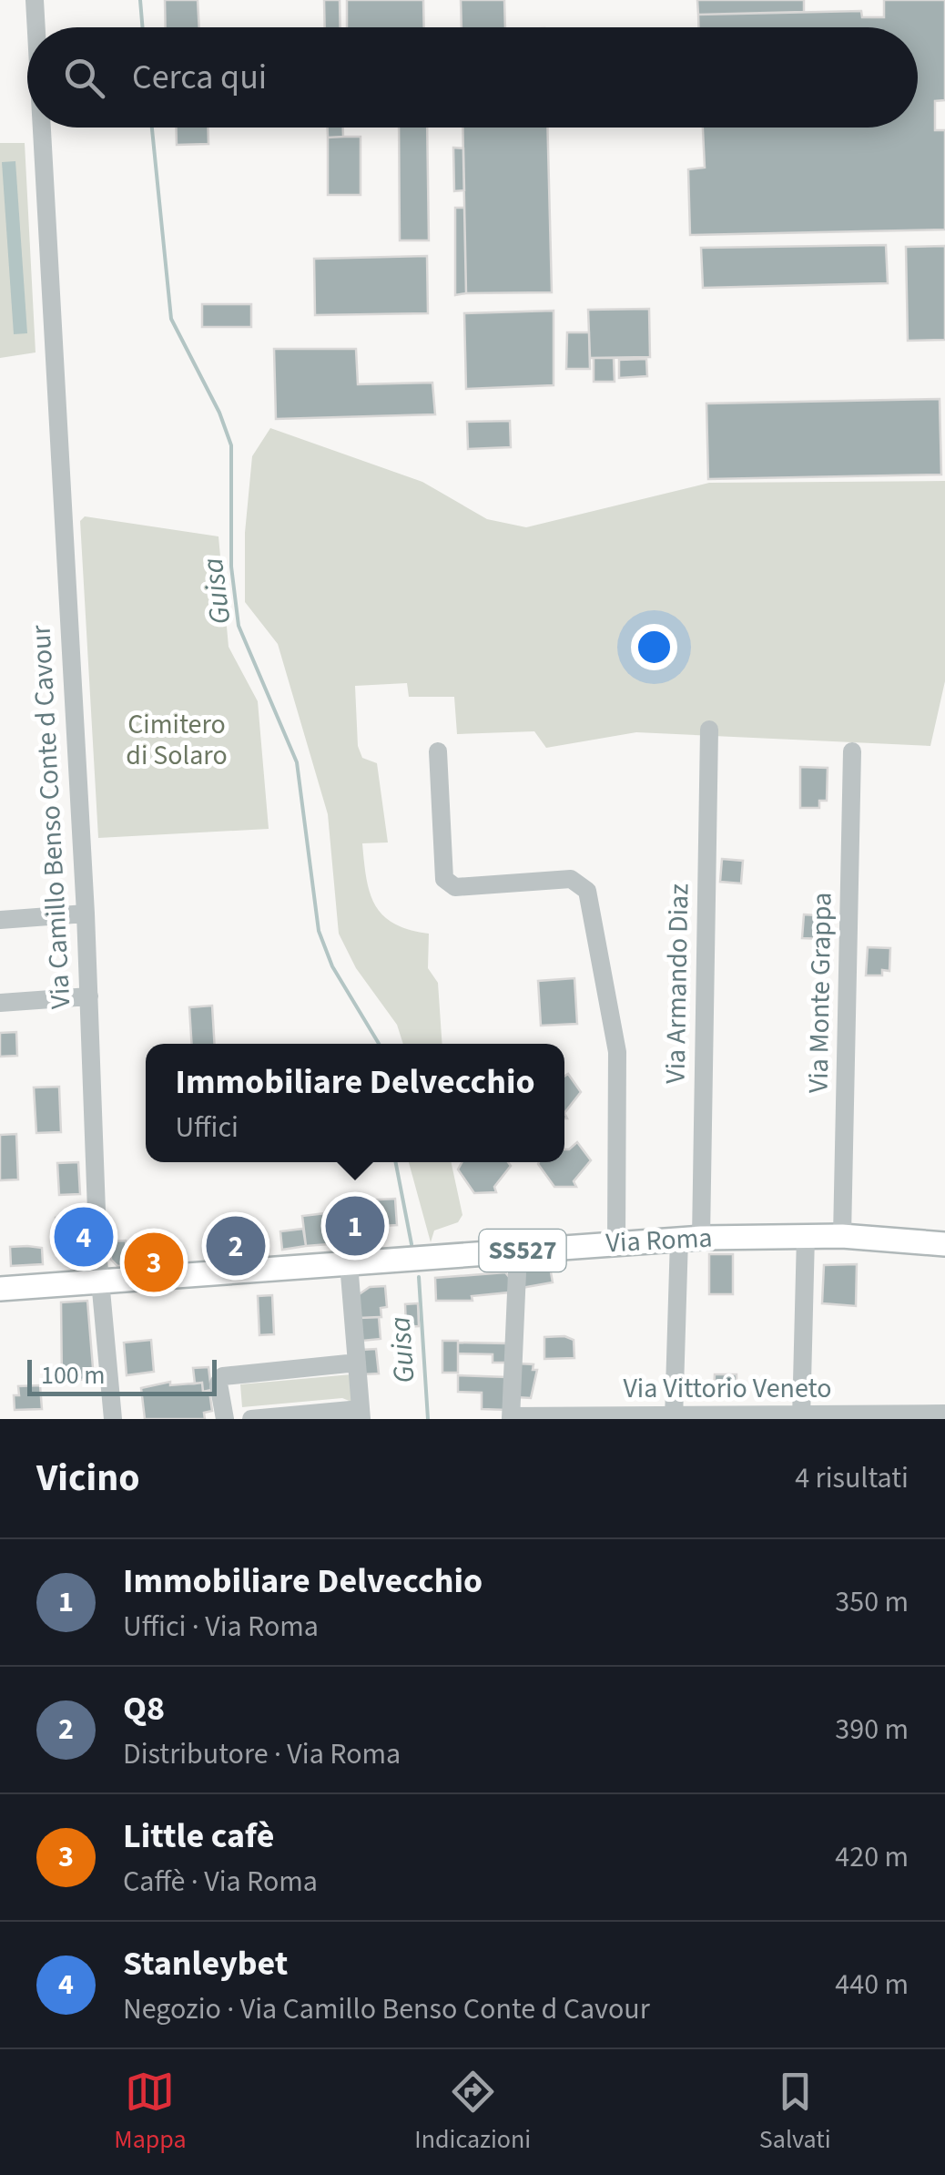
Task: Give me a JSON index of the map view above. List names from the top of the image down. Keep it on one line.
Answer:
{"streets":{"main road":["Via Roma","SS527"],"street":["Via Camillo Benso Conte d Cavour","Via Armando Diaz","Via Monte Grappa","Via Vittorio Veneto"]},"crossings":[["Via Camillo Benso Conte d Cavour","Via Roma"],["Via Camillo Benso Conte d Cavour","SS527"],["Via Armando Diaz","Via Roma"],["Via Armando Diaz","Via Vittorio Veneto"],["Via Monte Grappa","Via Roma"],["Via Roma","SS527"]],"water":["Guisa"],"parks":["Cimitero di Solaro"],"scale_bar":"100 m","page":{"search":"Cerca qui","popup":["Immobiliare Delvecchio","Uffici"],"pins":["1","4","2","3"],"scale":"100 m","heading":["Vicino","4 risultati"],"list":[{"mark":"1","name":"Immobiliare Delvecchio","note":"Uffici · Via Roma","value":"350 m"},{"mark":"2","name":"Q8","note":"Distributore · Via Roma","value":"390 m"},{"mark":"3","name":"Little cafè","note":"Caffè · Via Roma","value":"420 m"},{"mark":"4","name":"Stanleybet","note":"Negozio · Via Camillo Benso Conte d Cavour","value":"440 m"}],"nav":["Mappa","Indicazioni","Salvati"]}}
